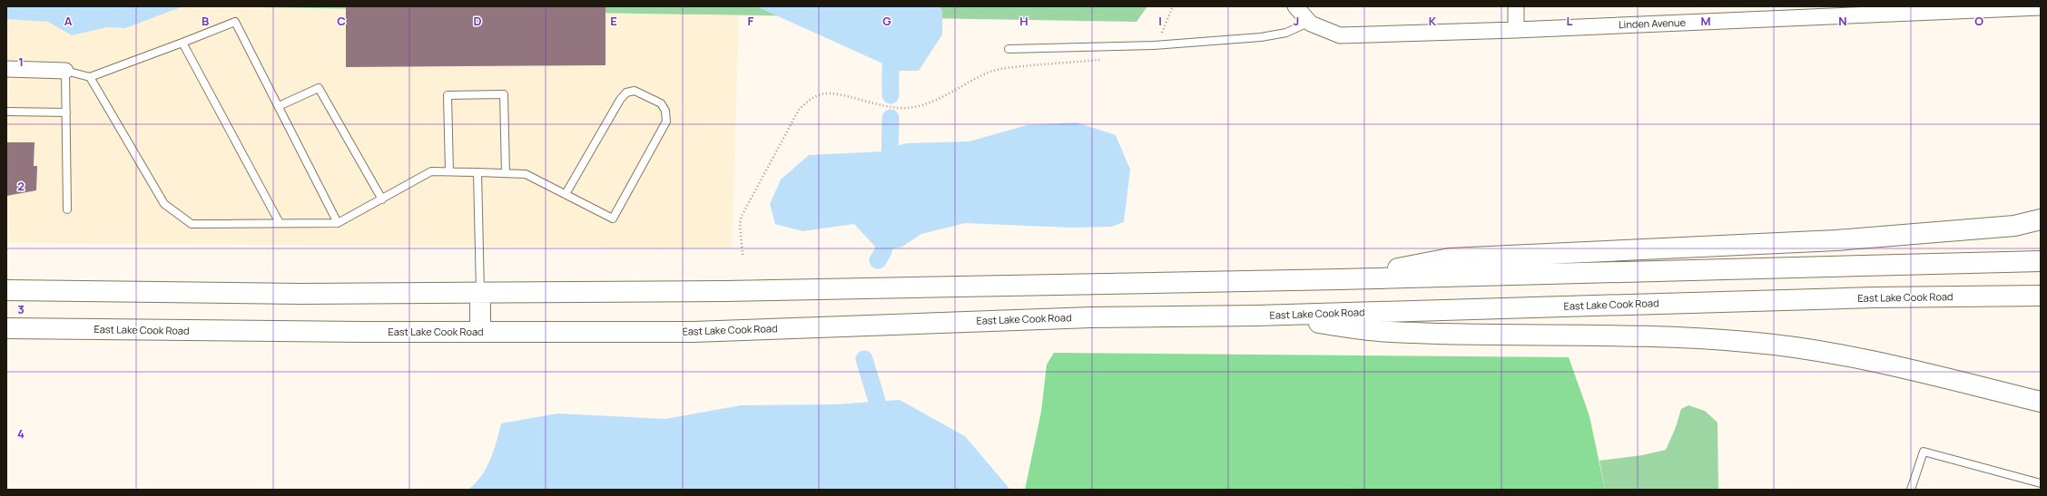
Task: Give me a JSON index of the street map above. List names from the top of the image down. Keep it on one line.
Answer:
{"streets":{"main road":["East Lake Cook Road"],"street":["Linden Avenue"]},"grid":{"columns":["A","B","C","D","E","F","G","H","I","J","K","L","M","N","O"],"rows":["1","2","3","4"]}}
